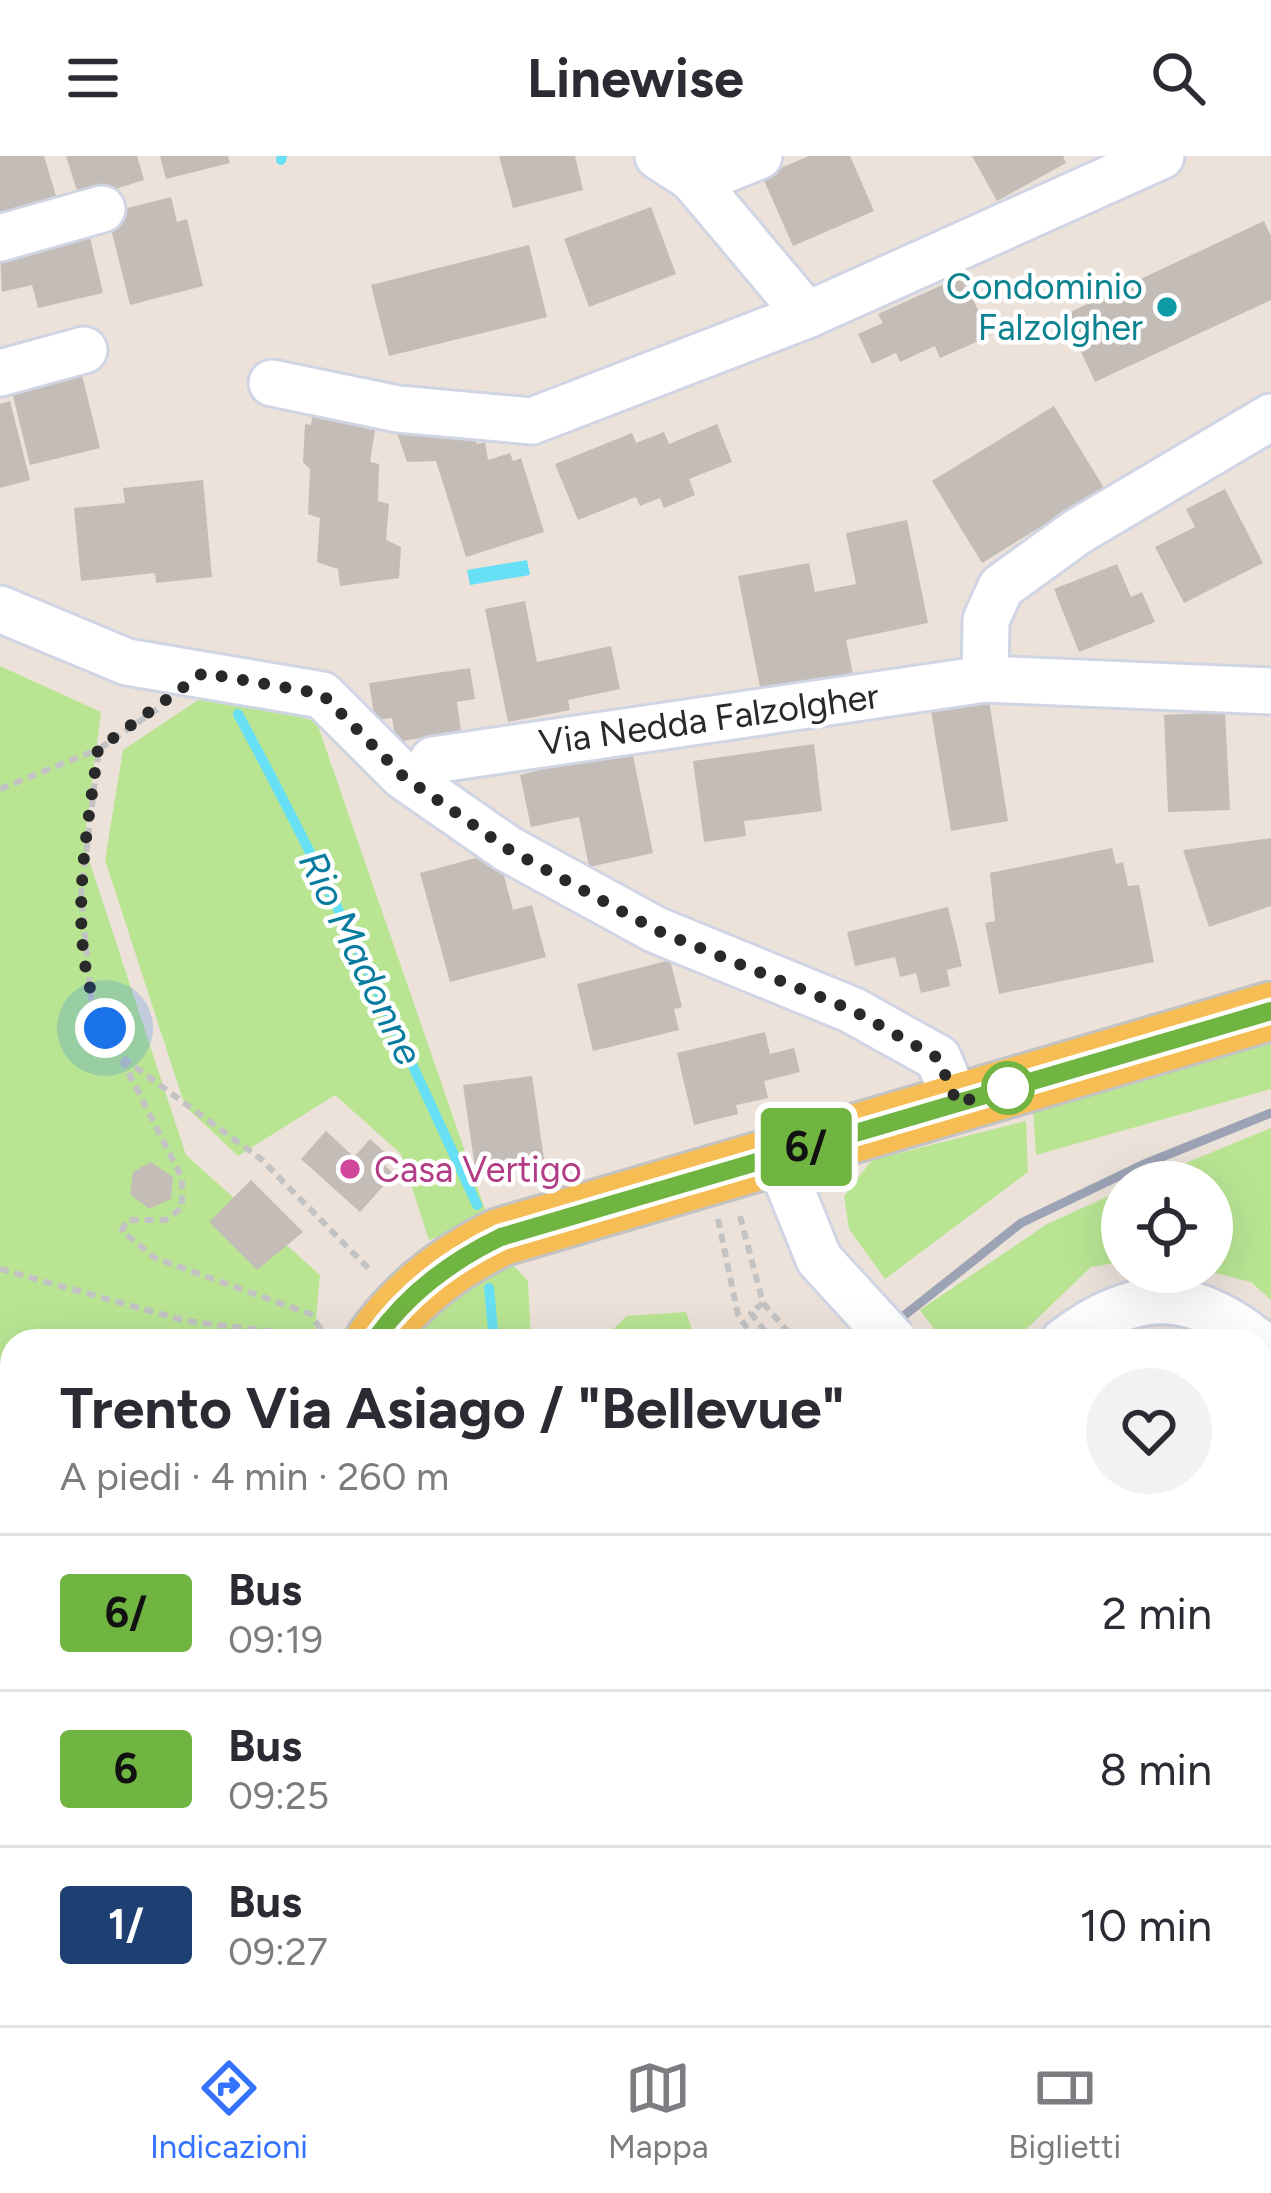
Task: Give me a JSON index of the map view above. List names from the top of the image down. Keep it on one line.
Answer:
{"streets":{"street":["Via Nedda Falzolgher"]},"water":["Rio Madonne"],"places":["Condominio Falzolgher","Casa Vertigo"],"lines":["bus line 6/"],"page":{"header":"Linewise","on_map":"6/","heading":["Trento Via Asiago / \"Bellevue\"","A piedi · 4 min · 260 m"],"list":[{"mark":"6/","name":"Bus","note":"09:19","value":"2 min"},{"mark":"6","name":"Bus","note":"09:25","value":"8 min"},{"mark":"1/","name":"Bus","note":"09:27","value":"10 min"}],"tabs":["Indicazioni","Mappa","Biglietti"]}}
